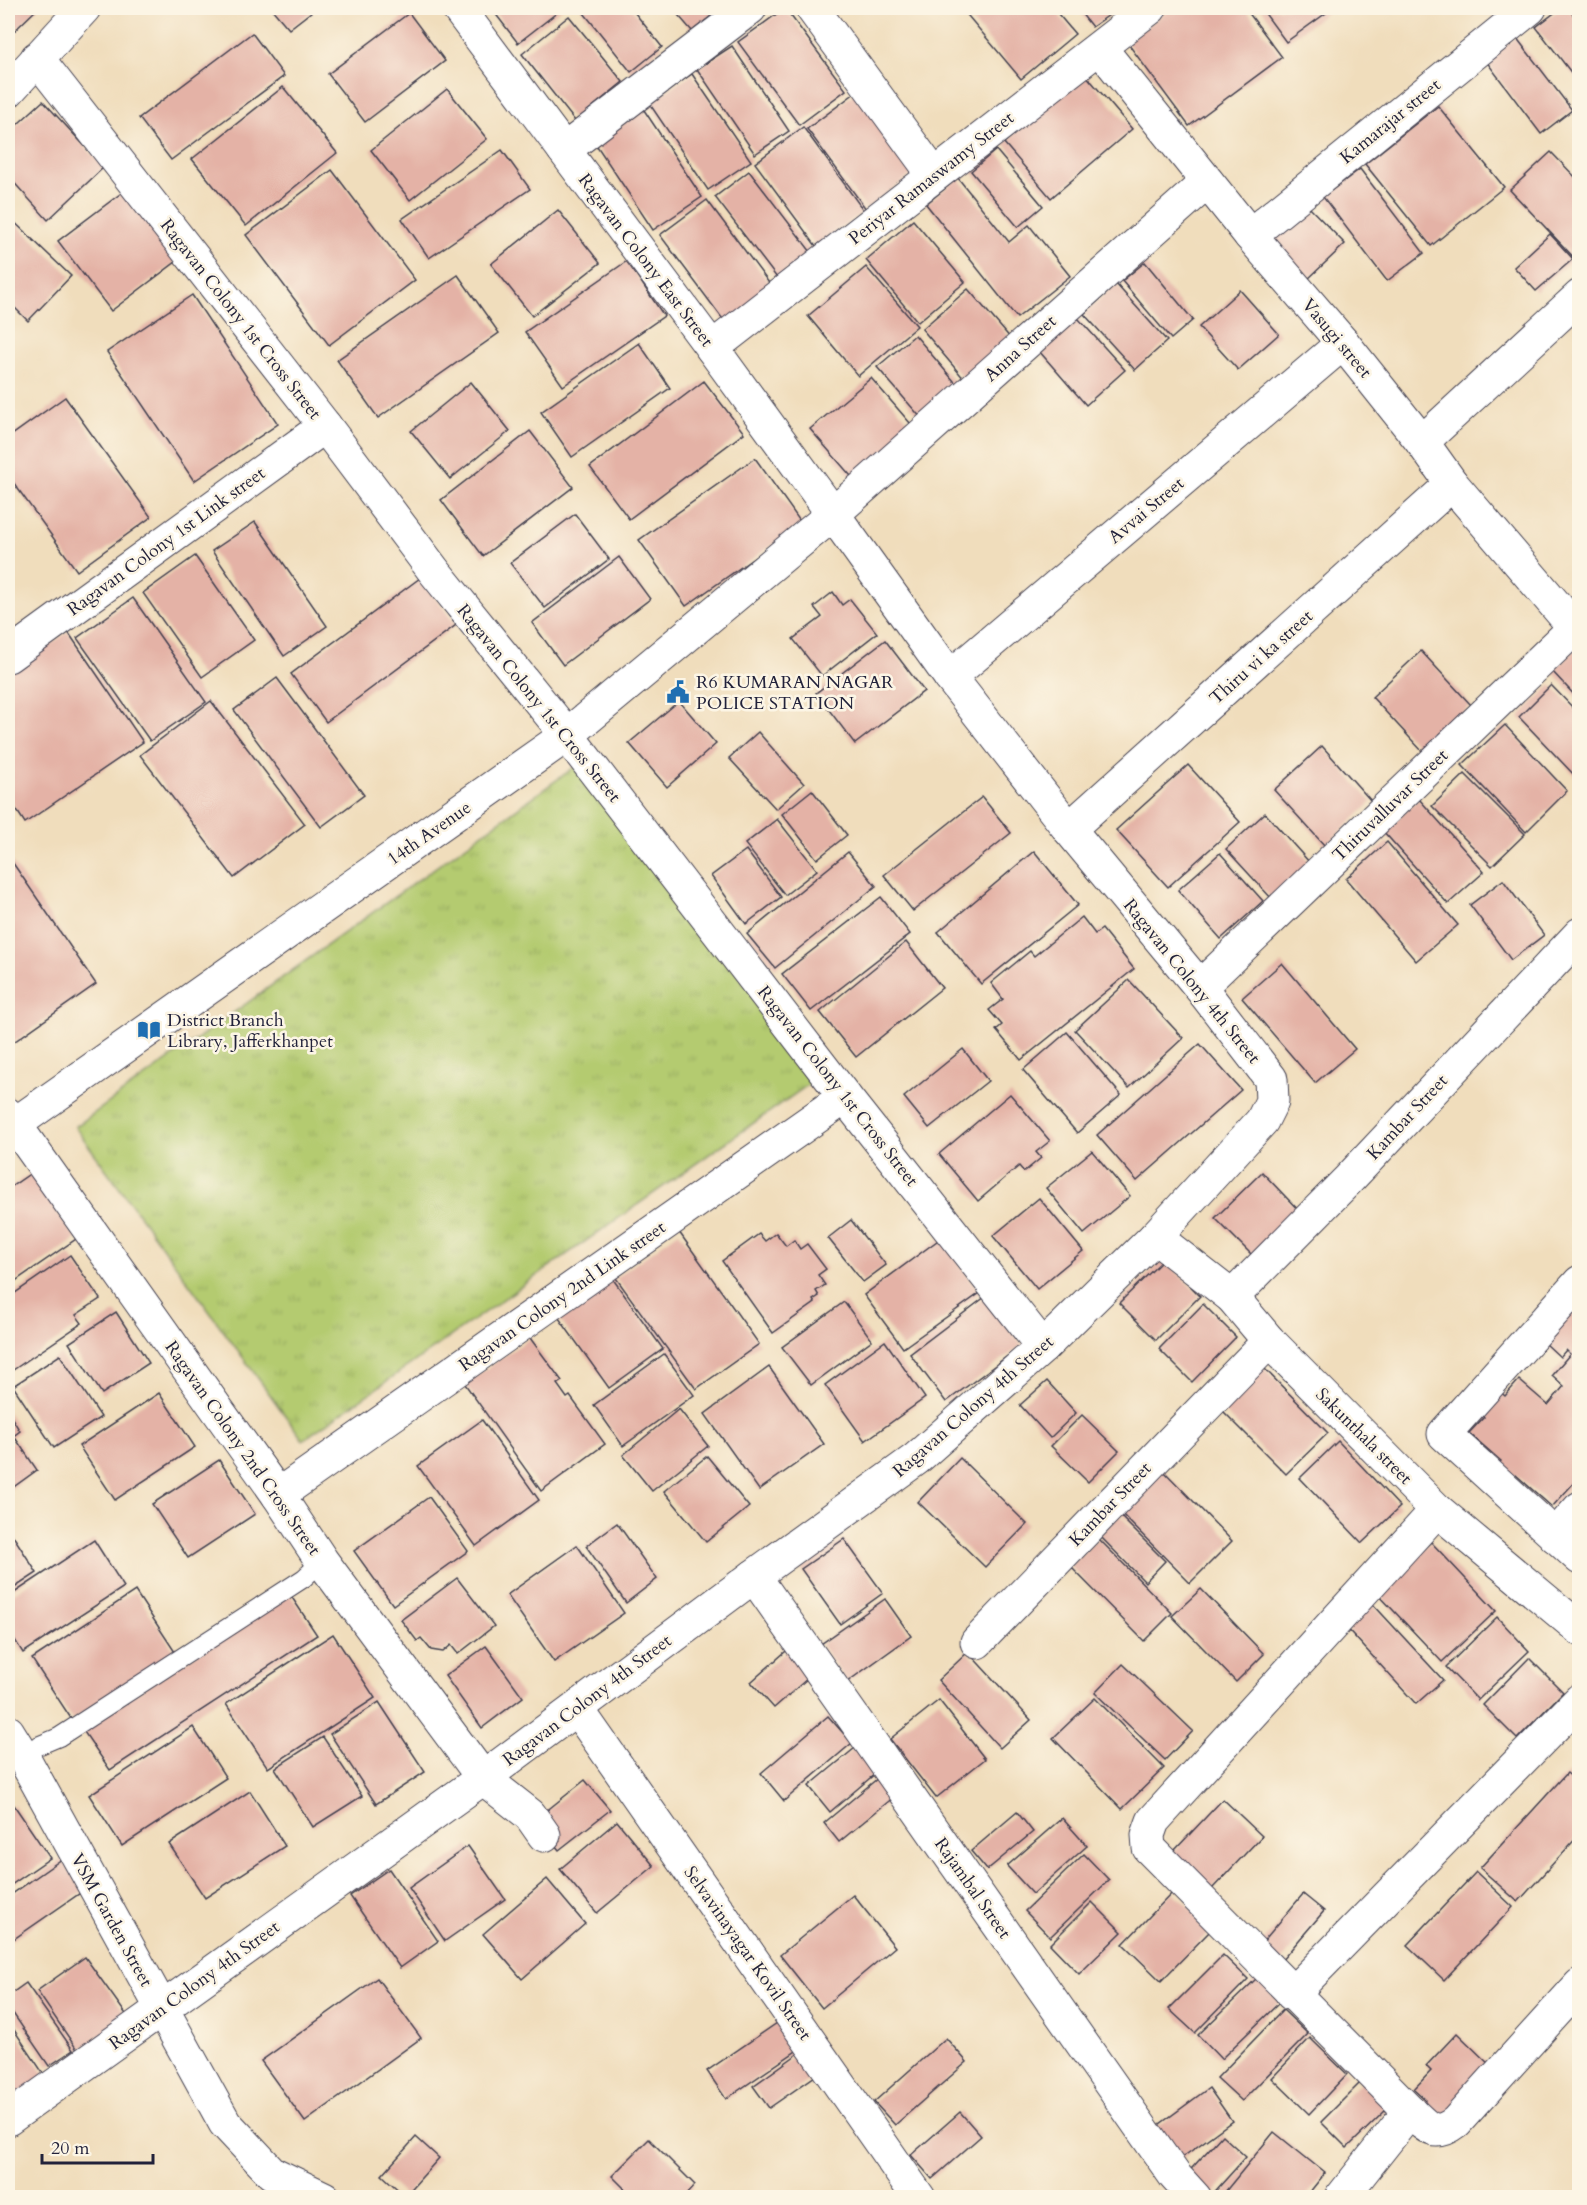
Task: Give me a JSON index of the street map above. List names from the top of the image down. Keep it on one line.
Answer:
{"streets":{"street":["Kamarajar street","Periyar Ramaswamy Street","Ragavan Colony East Street","Ragavan Colony 1st Cross Street","Vasugi street","Anna Street","Avvai Street","Ragavan Colony 1st Link street","Thiru vi ka street","Thiruvalluvar Street","14th Avenue","Ragavan Colony 4th Street","Kambar Street","Ragavan Colony 2nd Link street","Sakunthala street","Ragavan Colony 2nd Cross Street","Rajambal Street","VSM Garden Street","Selvavinayagar Kovil Street"]},"crossings":[["Kamarajar street","Vasugi street"],["Periyar Ramaswamy Street","Ragavan Colony East Street"],["Periyar Ramaswamy Street","Vasugi street"],["Ragavan Colony East Street","Anna Street"],["Ragavan Colony East Street","14th Avenue"],["Ragavan Colony East Street","Ragavan Colony 4th Street"],["Ragavan Colony 1st Cross Street","Ragavan Colony 1st Link street"],["Ragavan Colony 1st Cross Street","14th Avenue"],["Ragavan Colony 1st Cross Street","Ragavan Colony 4th Street"],["Ragavan Colony 1st Cross Street","Ragavan Colony 2nd Link street"],["Vasugi street","Anna Street"],["Vasugi street","Avvai Street"],["Vasugi street","Thiru vi ka street"],["Vasugi street","Thiruvalluvar Street"],["Anna Street","14th Avenue"],["Anna Street","Ragavan Colony 4th Street"],["Avvai Street","Ragavan Colony 4th Street"],["Thiru vi ka street","Ragavan Colony 4th Street"],["Thiruvalluvar Street","Ragavan Colony 4th Street"],["14th Avenue","Ragavan Colony 4th Street"],["14th Avenue","Ragavan Colony 2nd Cross Street"],["Ragavan Colony 4th Street","Sakunthala street"],["Ragavan Colony 4th Street","Ragavan Colony 2nd Cross Street"],["Ragavan Colony 4th Street","Rajambal Street"],["Ragavan Colony 4th Street","VSM Garden Street"],["Ragavan Colony 4th Street","Selvavinayagar Kovil Street"],["Kambar Street","Sakunthala street"],["Ragavan Colony 2nd Link street","Ragavan Colony 2nd Cross Street"]],"places":{"public building":["R6 KUMARAN NAGAR POLICE STATION"],"library":["District Branch Library, Jafferkhanpet"]},"scale_bar":"20 m"}
